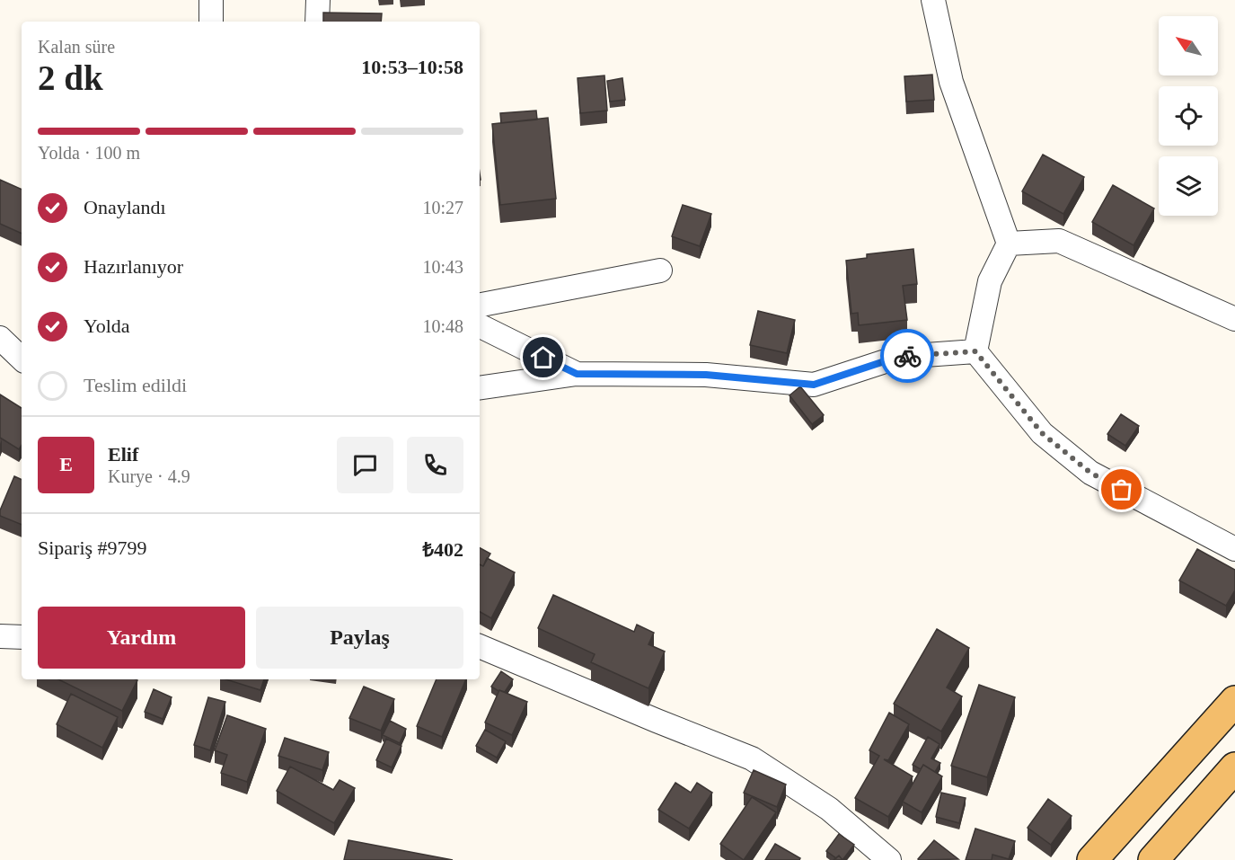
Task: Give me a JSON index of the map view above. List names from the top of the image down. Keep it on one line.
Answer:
{"north":"top left","page":{"heading":["2 dk","Kalan süre","10:53–10:58"],"panel":["Elif","Kurye · 4.9","Sipariş #9799","₺402"],"bar":"Yolda · 100 m","list":[["Onaylandı","10:27"],["Hazırlanıyor","10:43"],["Yolda","10:48"],"Teslim edildi"],"round":"E","buttons":["Yardım","Paylaş"]}}
